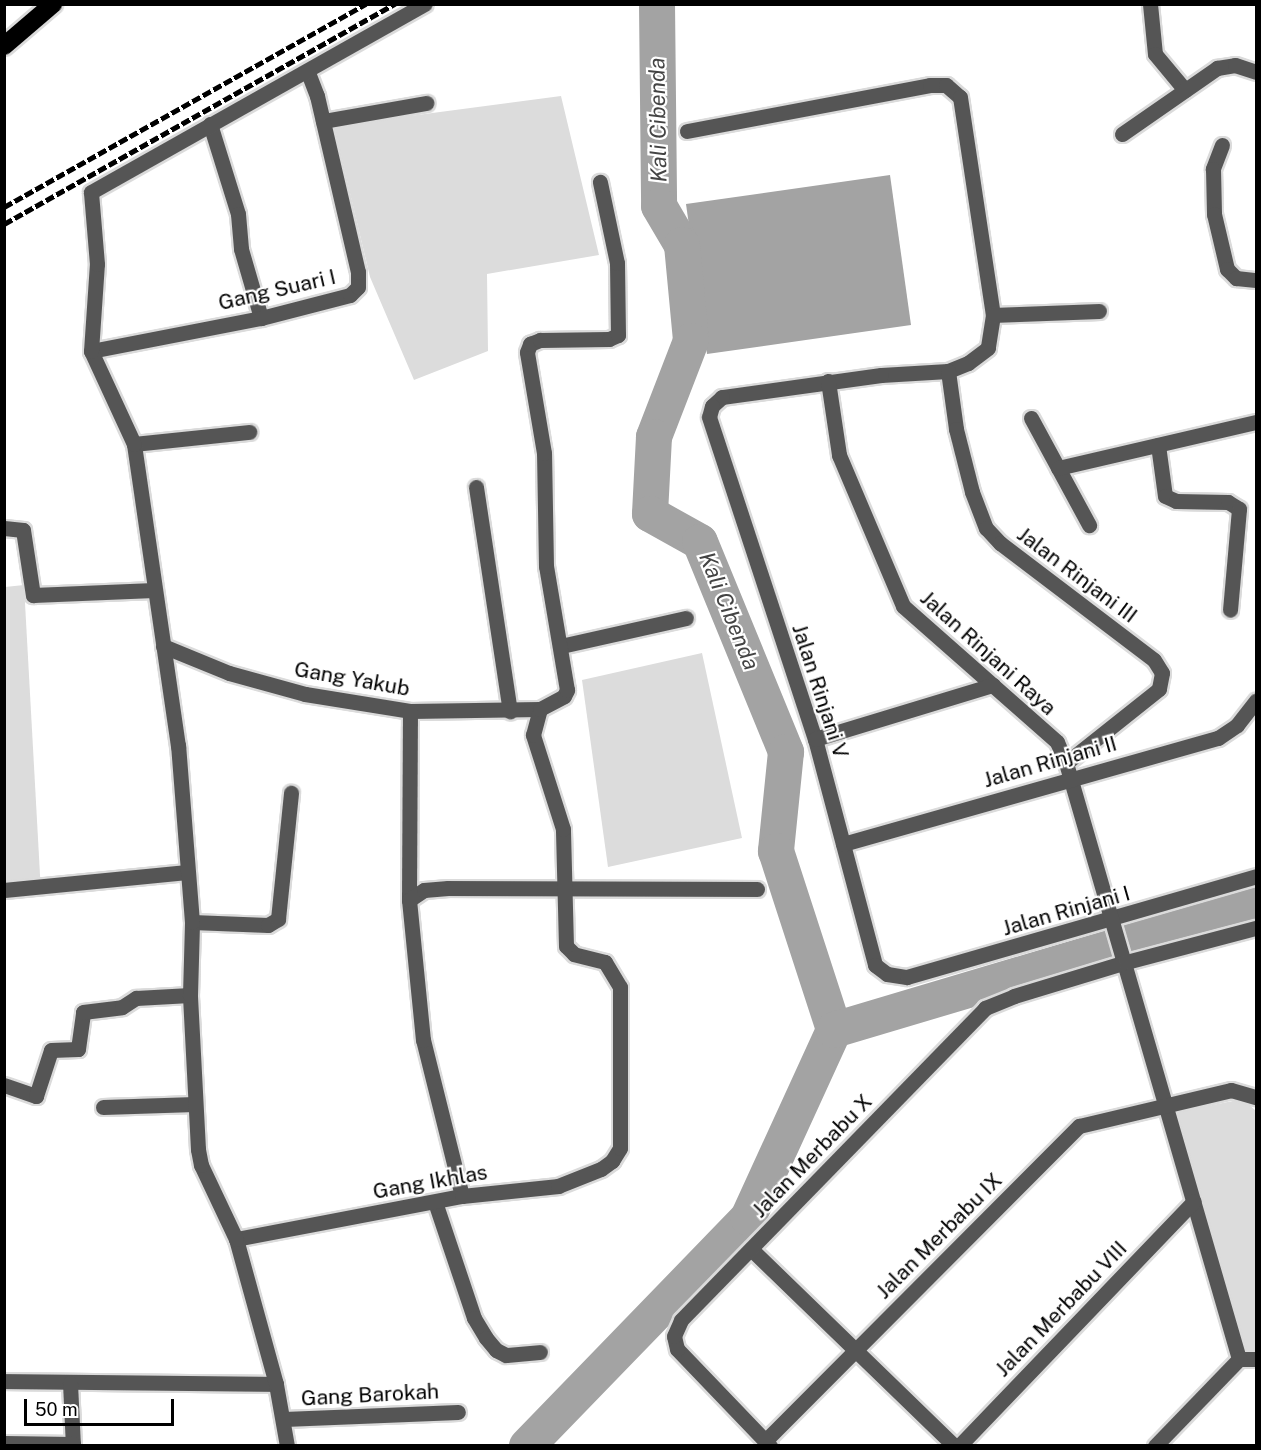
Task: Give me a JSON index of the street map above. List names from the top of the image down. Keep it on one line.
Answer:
{"streets":{"street":["Gang Suari I","Jalan Rinjani III","Jalan Rinjani Raya","Gang Yakub","Jalan Rinjani V","Jalan Rinjani II","Jalan Rinjani I","Jalan Merbabu X","Gang Ikhlas","Jalan Merbabu IX","Jalan Merbabu VIII","Gang Barokah"]},"crossings":[["Jalan Rinjani III","Jalan Rinjani Raya"],["Jalan Rinjani III","Jalan Rinjani II"],["Jalan Rinjani Raya","Jalan Rinjani V"],["Jalan Rinjani Raya","Jalan Rinjani II"],["Jalan Rinjani Raya","Jalan Rinjani I"],["Jalan Rinjani Raya","Jalan Merbabu X"],["Jalan Rinjani Raya","Jalan Merbabu IX"],["Jalan Rinjani Raya","Jalan Merbabu VIII"],["Jalan Rinjani V","Jalan Rinjani II"],["Jalan Rinjani V","Jalan Rinjani I"],["Jalan Merbabu X","Jalan Merbabu IX"]],"water":["Kali Cibenda"],"scale_bar":"50 m"}
